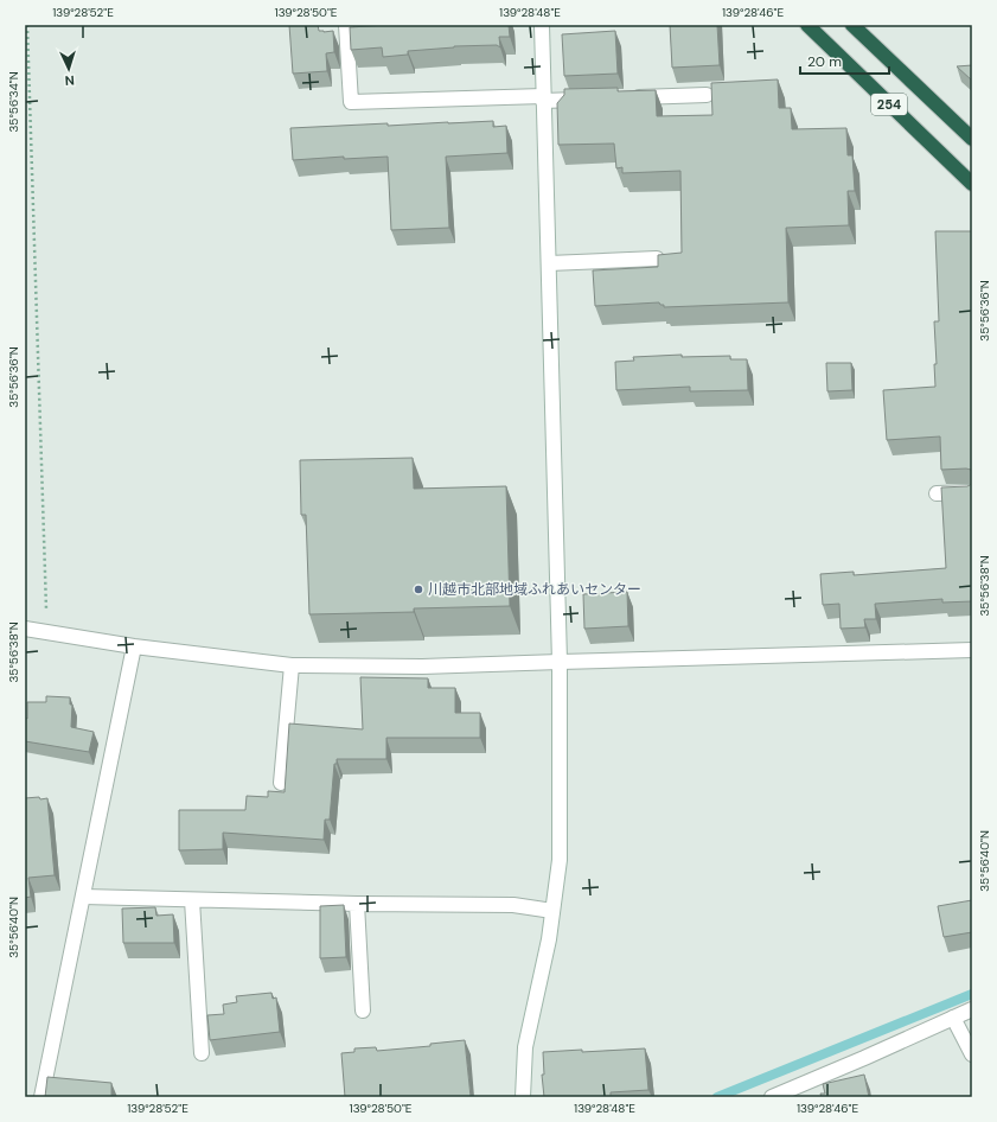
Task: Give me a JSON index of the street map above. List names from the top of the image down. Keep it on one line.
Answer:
{"streets":{"highway":["254"]},"places":["川越市北部地域ふれあいセンター"],"scale_bar":"20 m","north":"bottom","coordinates":["139°28'52\"E","139°28'50\"E","139°28'48\"E","139°28'46\"E","35°56'34\"N","35°56'36\"N","35°56'38\"N","35°56'40\"N"]}
